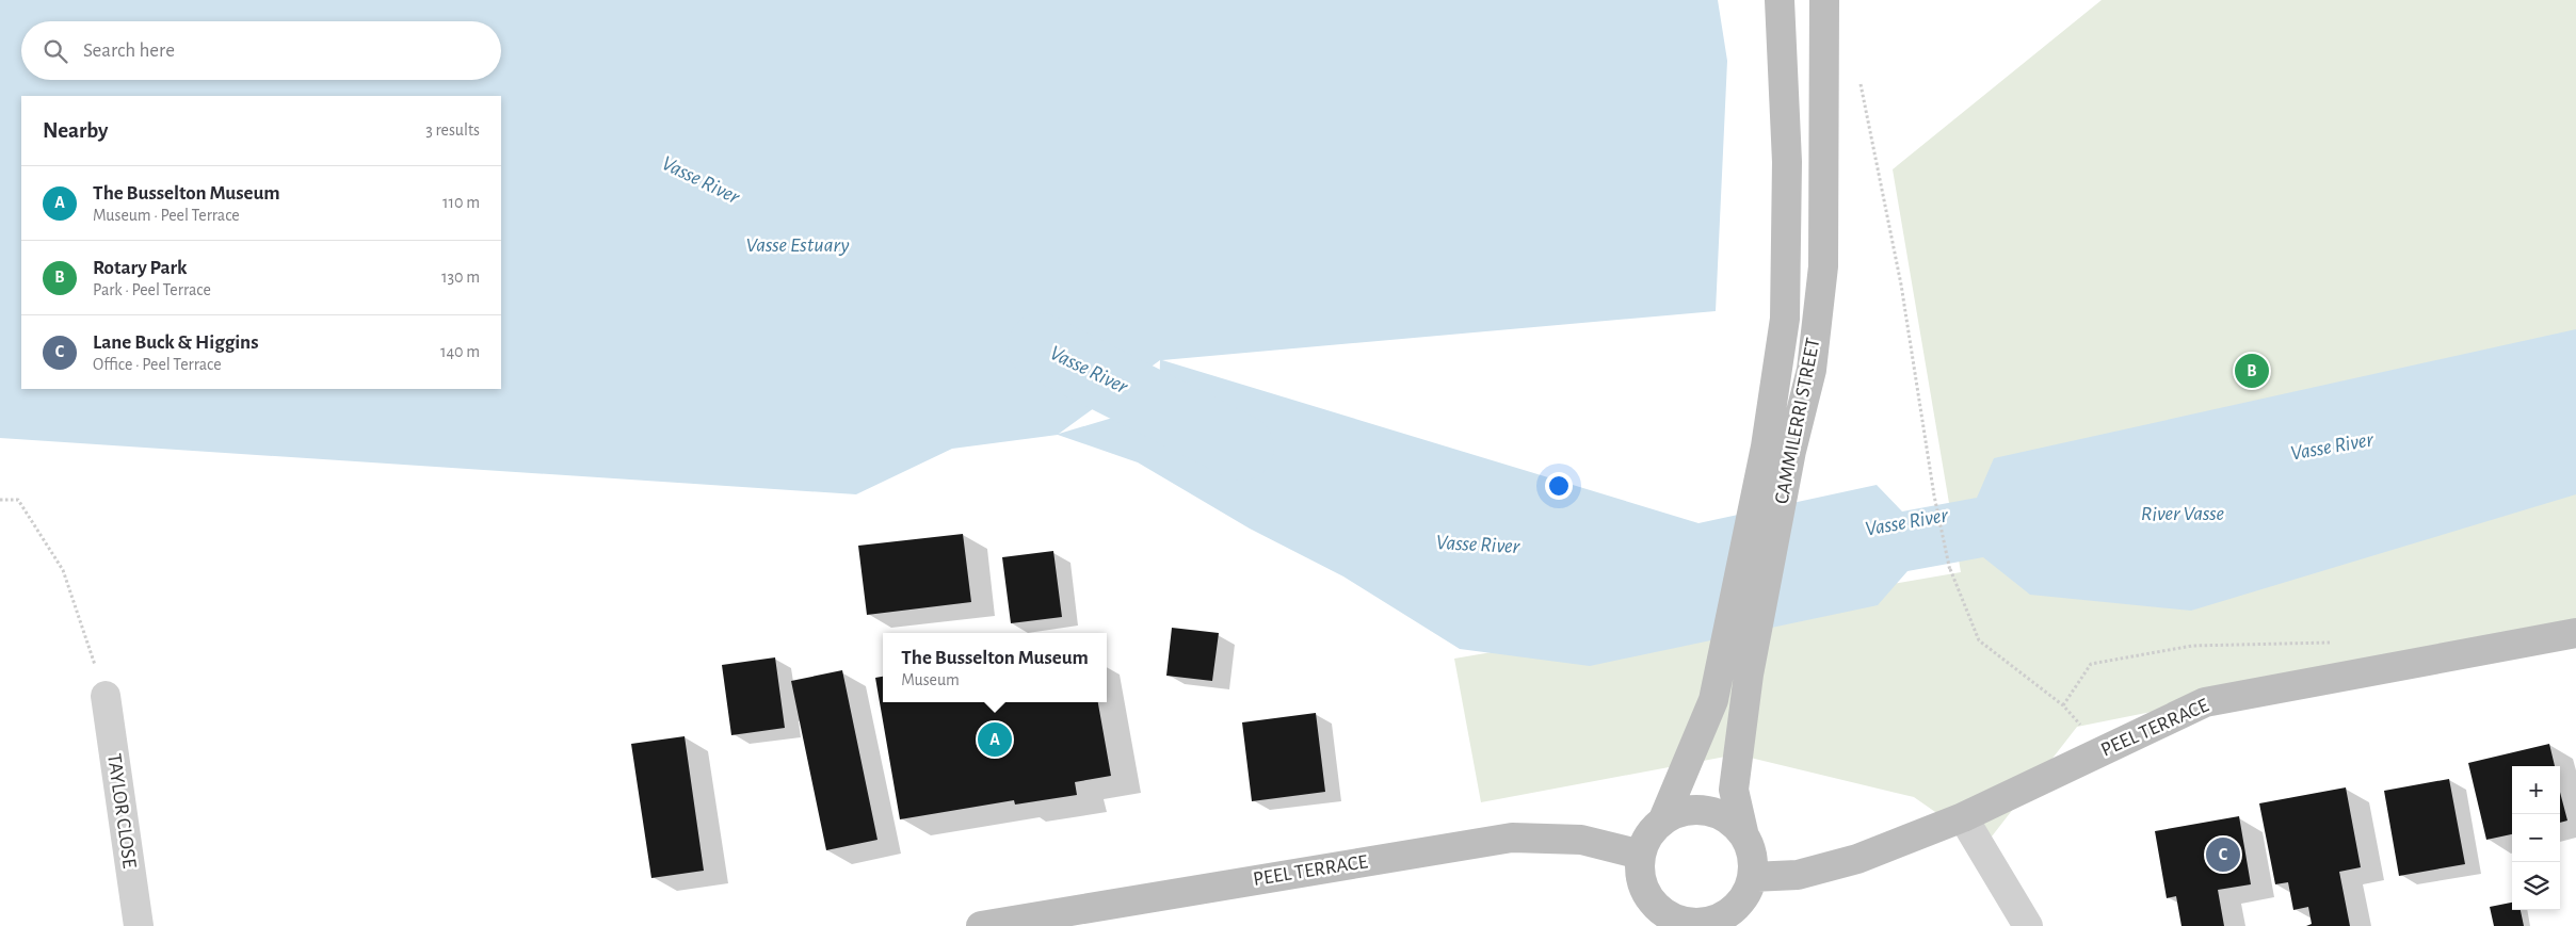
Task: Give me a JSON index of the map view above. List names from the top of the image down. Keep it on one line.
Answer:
{"streets":{"main road":["CAMMILERRI STREET","PEEL TERRACE"],"street":["TAYLOR CLOSE"]},"crossings":[["CAMMILERRI STREET","PEEL TERRACE"]],"water":["Vasse River","Vasse Estuary","River Vasse"],"page":{"search":"Search here","heading":["Nearby","3 results"],"list":[{"mark":"A","name":"The Busselton Museum","note":"Museum · Peel Terrace","value":"110 m"},{"mark":"B","name":"Rotary Park","note":"Park · Peel Terrace","value":"130 m"},{"mark":"C","name":"Lane Buck & Higgins","note":"Office · Peel Terrace","value":"140 m"}],"pins":["B","A","C"],"popup":["The Busselton Museum","Museum"],"map_buttons":["+","−"]}}
